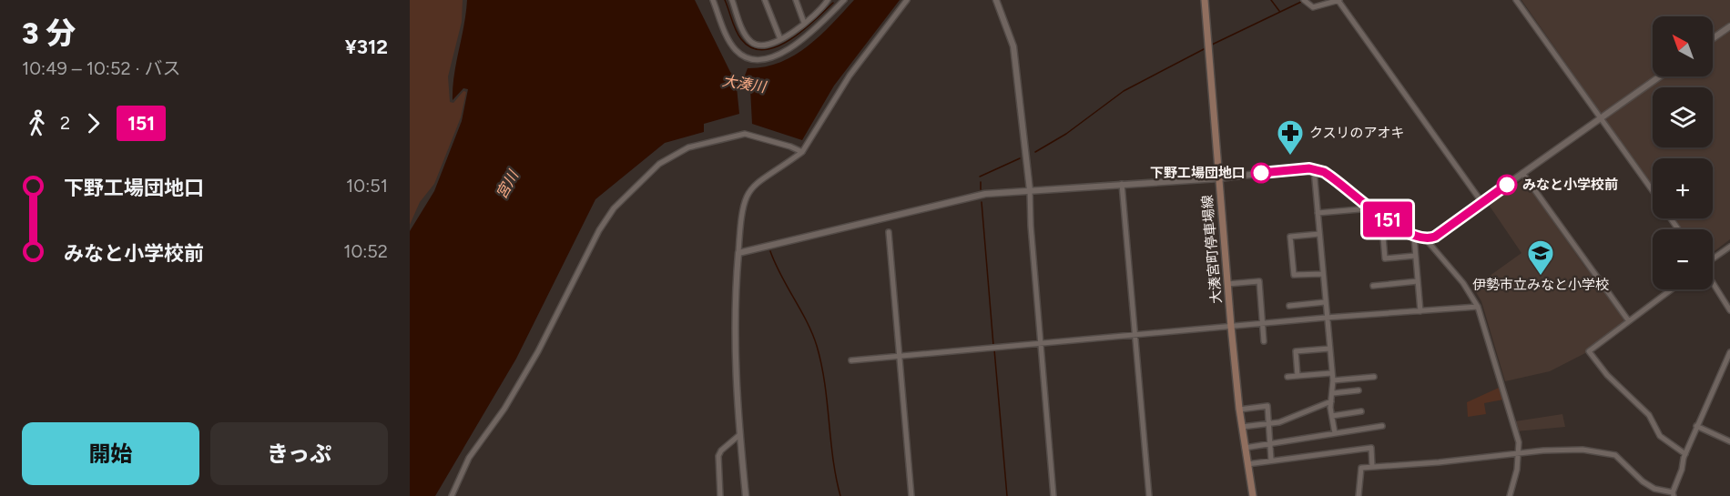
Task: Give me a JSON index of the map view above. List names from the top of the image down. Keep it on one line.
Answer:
{"streets":{"main road":["大湊宮町停車場線"]},"water":["大湊川","宮川"],"places":{"pharmacy":["クスリのアオキ"],"other":["下野工場団地口","みなと小学校前"],"school or university":["伊勢市立みなと小学校"]},"lines":["bus line 151"],"north":"top left","page":{"heading":["3 分","10:49 – 10:52 · バス","¥312"],"on_map":"151","map_buttons":["+","−"],"legs":["2","151"],"list":[{"name":"下野工場団地口","value":"10:51"},{"name":"みなと小学校前","value":"10:52"}],"buttons":["開始","きっぷ"]}}
